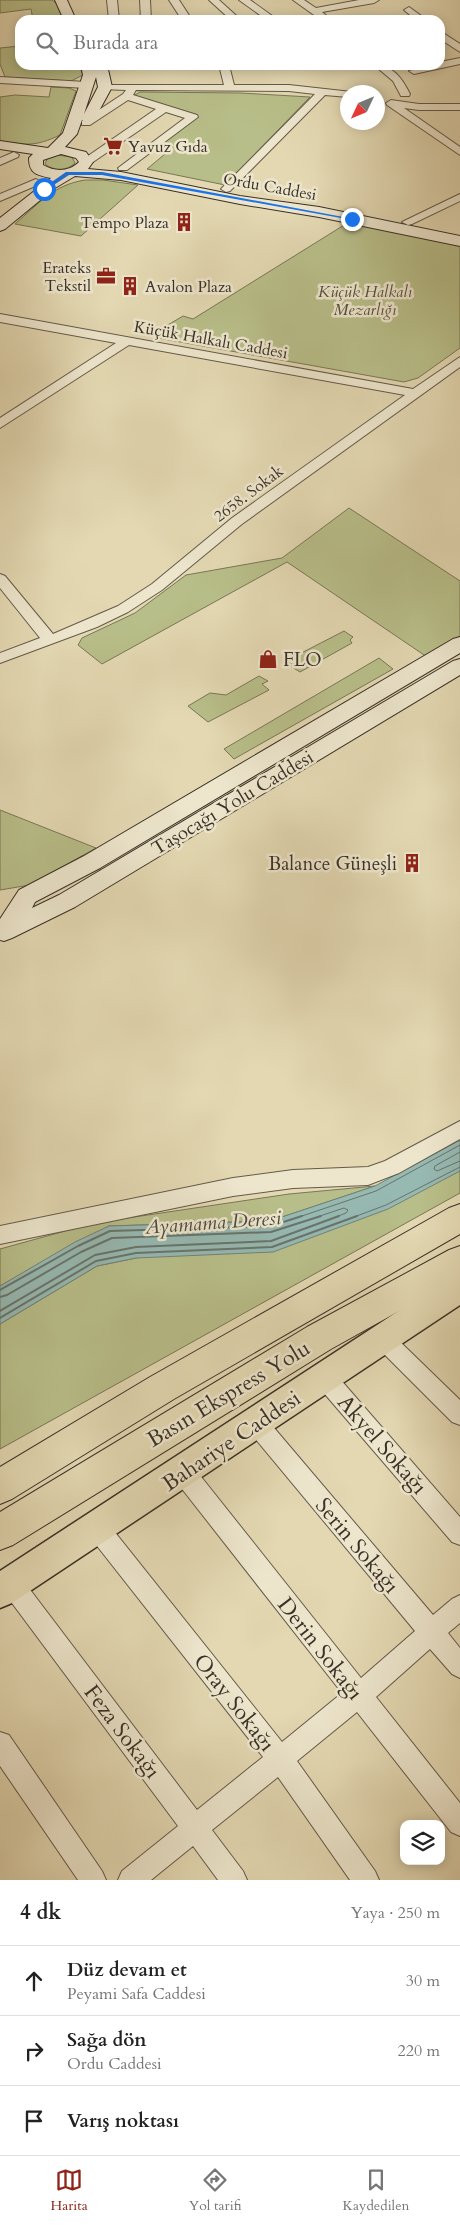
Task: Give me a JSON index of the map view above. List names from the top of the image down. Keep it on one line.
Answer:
{"streets":{"highway":["Basın Ekspress Yolu"],"main road":["Ordu Caddesi","Taşocağı Yolu Caddesi","Bahariye Caddesi"],"street":["Küçük Halkalı Caddesi","2658. Sokak","Akyel Sokağı","Serin Sokağı","Derin Sokağı","Oray Sokağı","Feza Sokağı"]},"crossings":[["Küçük Halkalı Caddesi","2658. Sokak"],["Bahariye Caddesi","Akyel Sokağı"],["Bahariye Caddesi","Serin Sokağı"],["Bahariye Caddesi","Derin Sokağı"],["Bahariye Caddesi","Oray Sokağı"],["Bahariye Caddesi","Feza Sokağı"]],"water":["Ayamama Deresi"],"parks":["Küçük Halkalı Mezarlığı"],"places":{"supermarket":["Yavuz Gıda"],"building":["Tempo Plaza","Avalon Plaza","Balance Güneşli"],"office":["Erateks Tekstil"],"shop":["FLO"]},"north":"bottom left","page":{"search":"Burada ara","heading":["4 dk","Yaya · 250 m"],"list":[["Düz devam et","Peyami Safa Caddesi","30 m"],["Sağa dön","Ordu Caddesi","220 m"],"Varış noktası"],"nav":["Harita","Yol tarifi","Kaydedilen"]}}
